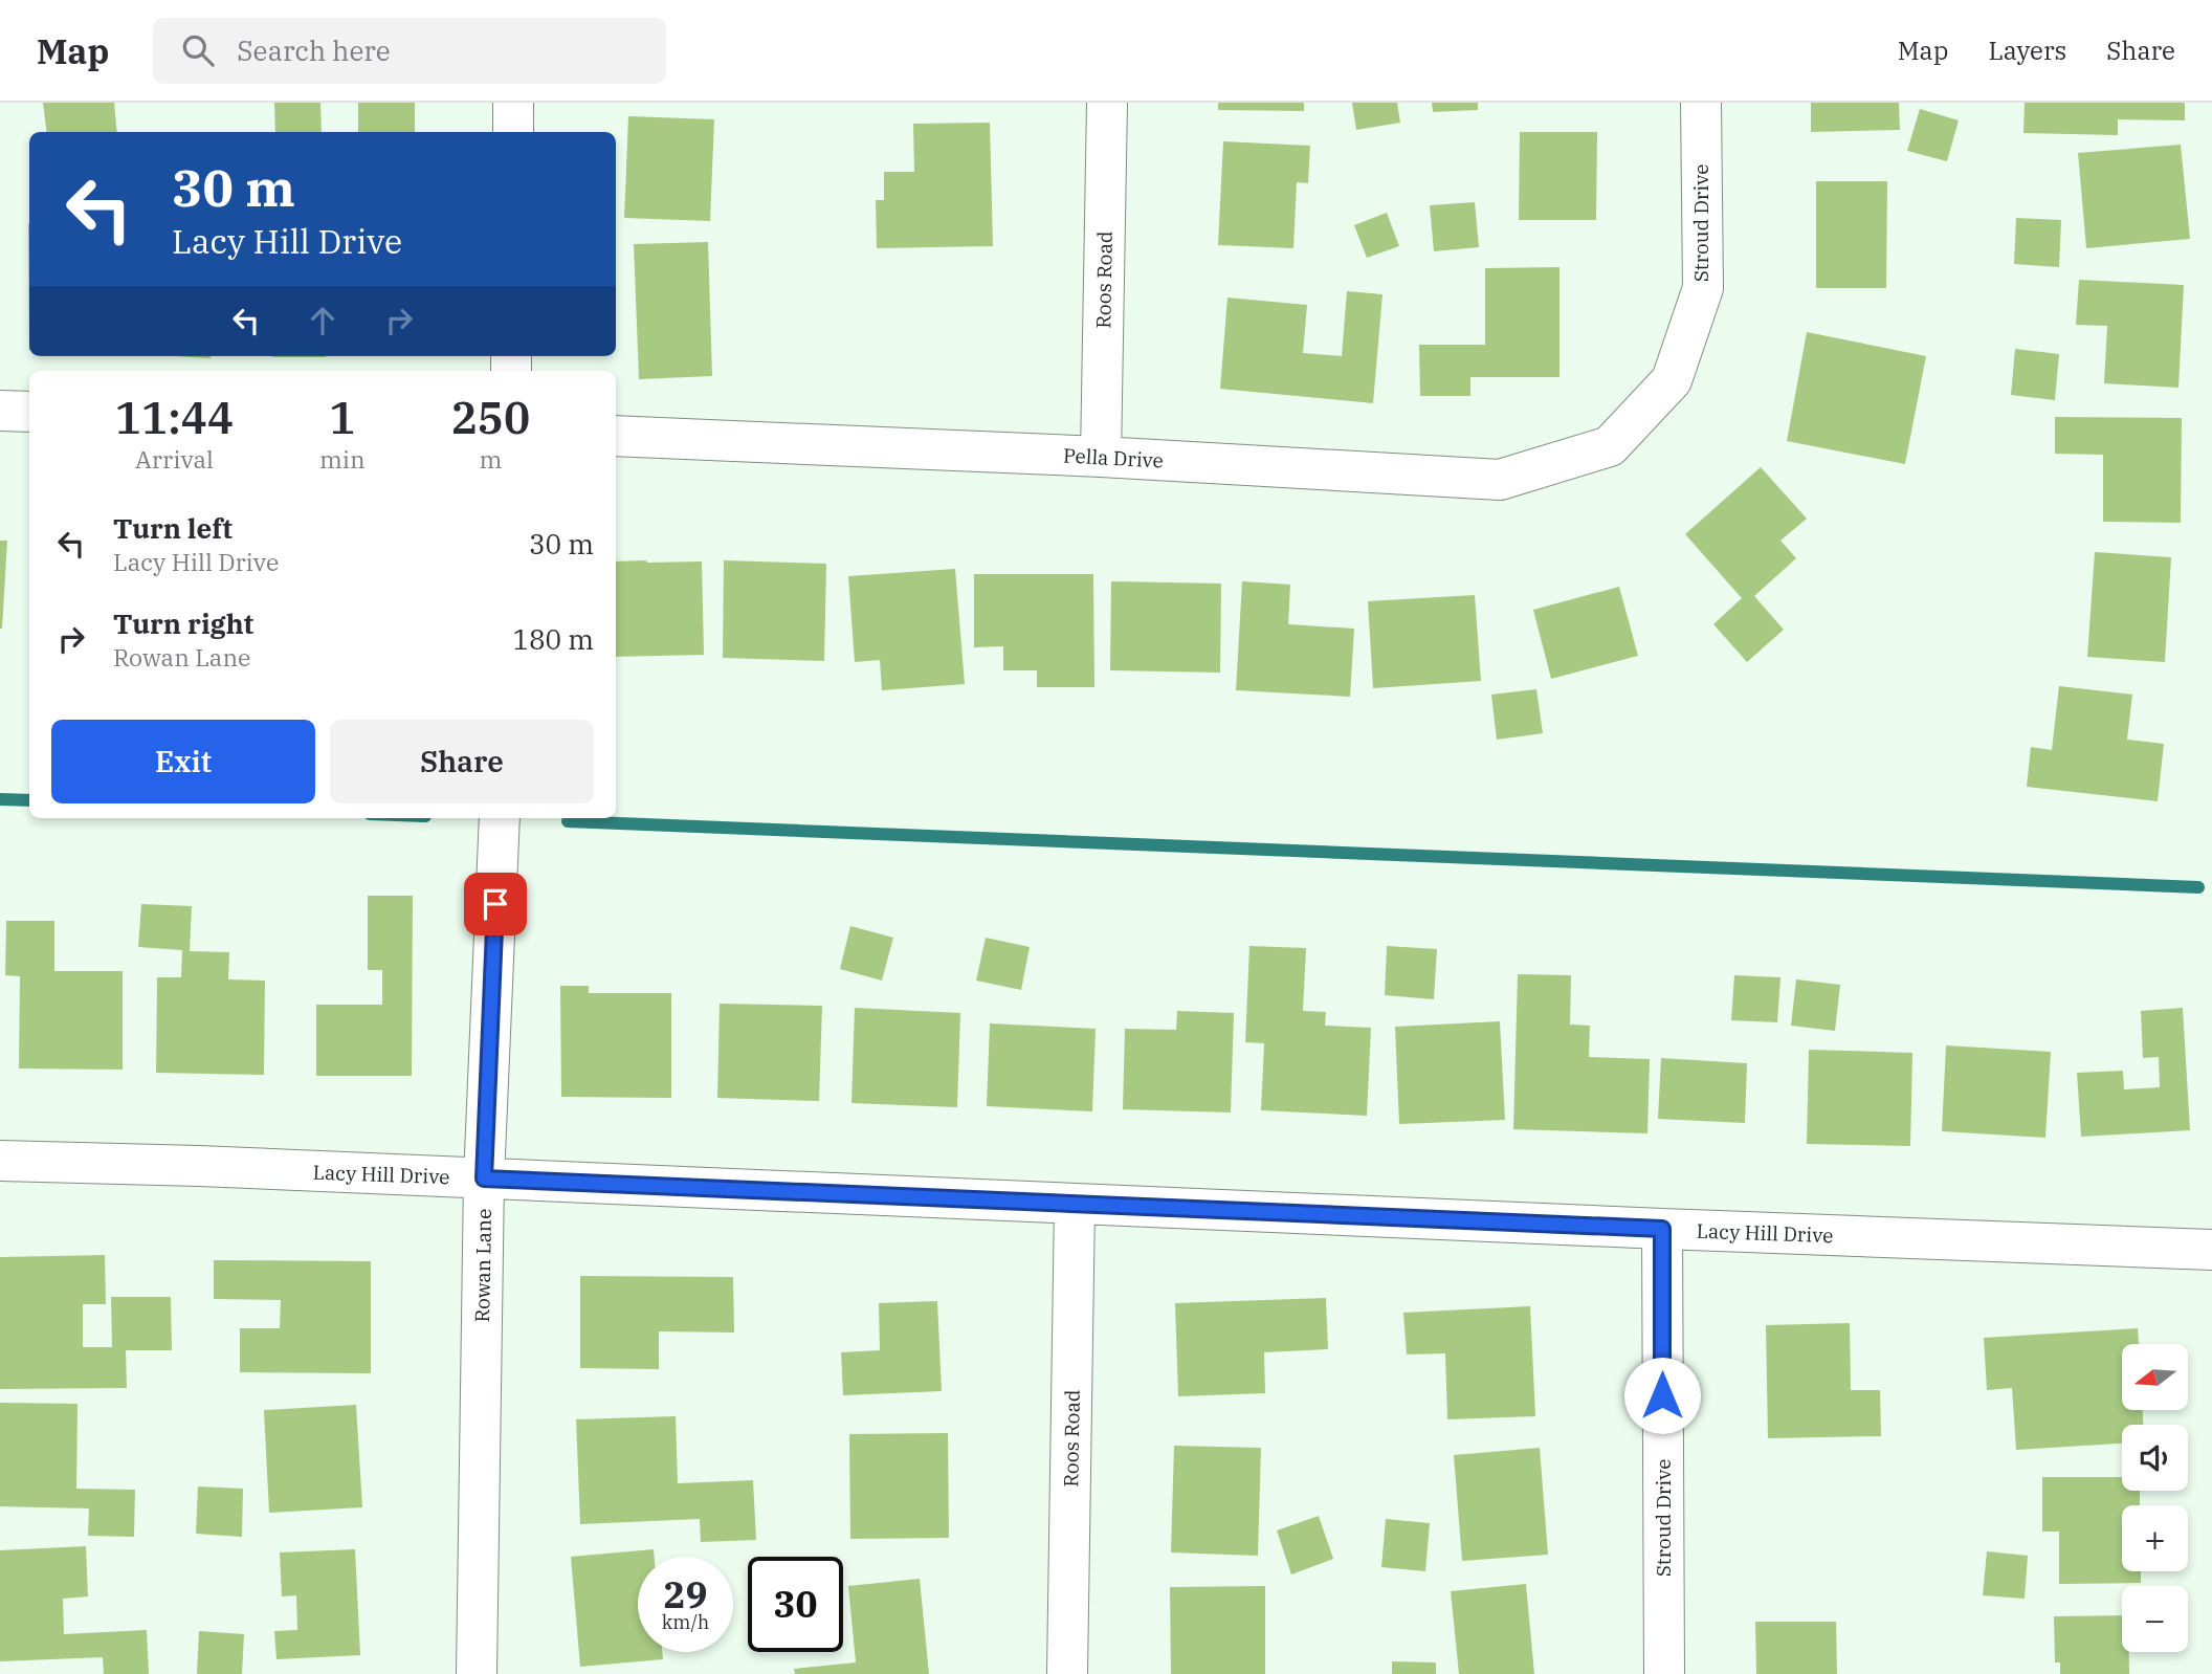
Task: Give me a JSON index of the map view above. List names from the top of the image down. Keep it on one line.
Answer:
{"streets":{"street":["Stroud Drive","Roos Road","Pella Drive","Lacy Hill Drive","Rowan Lane"]},"crossings":[["Stroud Drive","Pella Drive"],["Stroud Drive","Lacy Hill Drive"],["Roos Road","Pella Drive"],["Roos Road","Lacy Hill Drive"],["Lacy Hill Drive","Rowan Lane"]],"north":"left","page":{"header":"Map","search":"Search here","nav":["Map","Layers","Share"],"turn":["30 m","Lacy Hill Drive"],"eta":["11:44","Arrival","1","min","250","m"],"list":[{"name":"Turn left","note":"Lacy Hill Drive","value":"30 m"},{"name":"Turn right","note":"Rowan Lane","value":"180 m"}],"buttons":["Exit","Share"],"map_buttons":["+","−"],"speed":"29 km/h","limit":"30"}}
